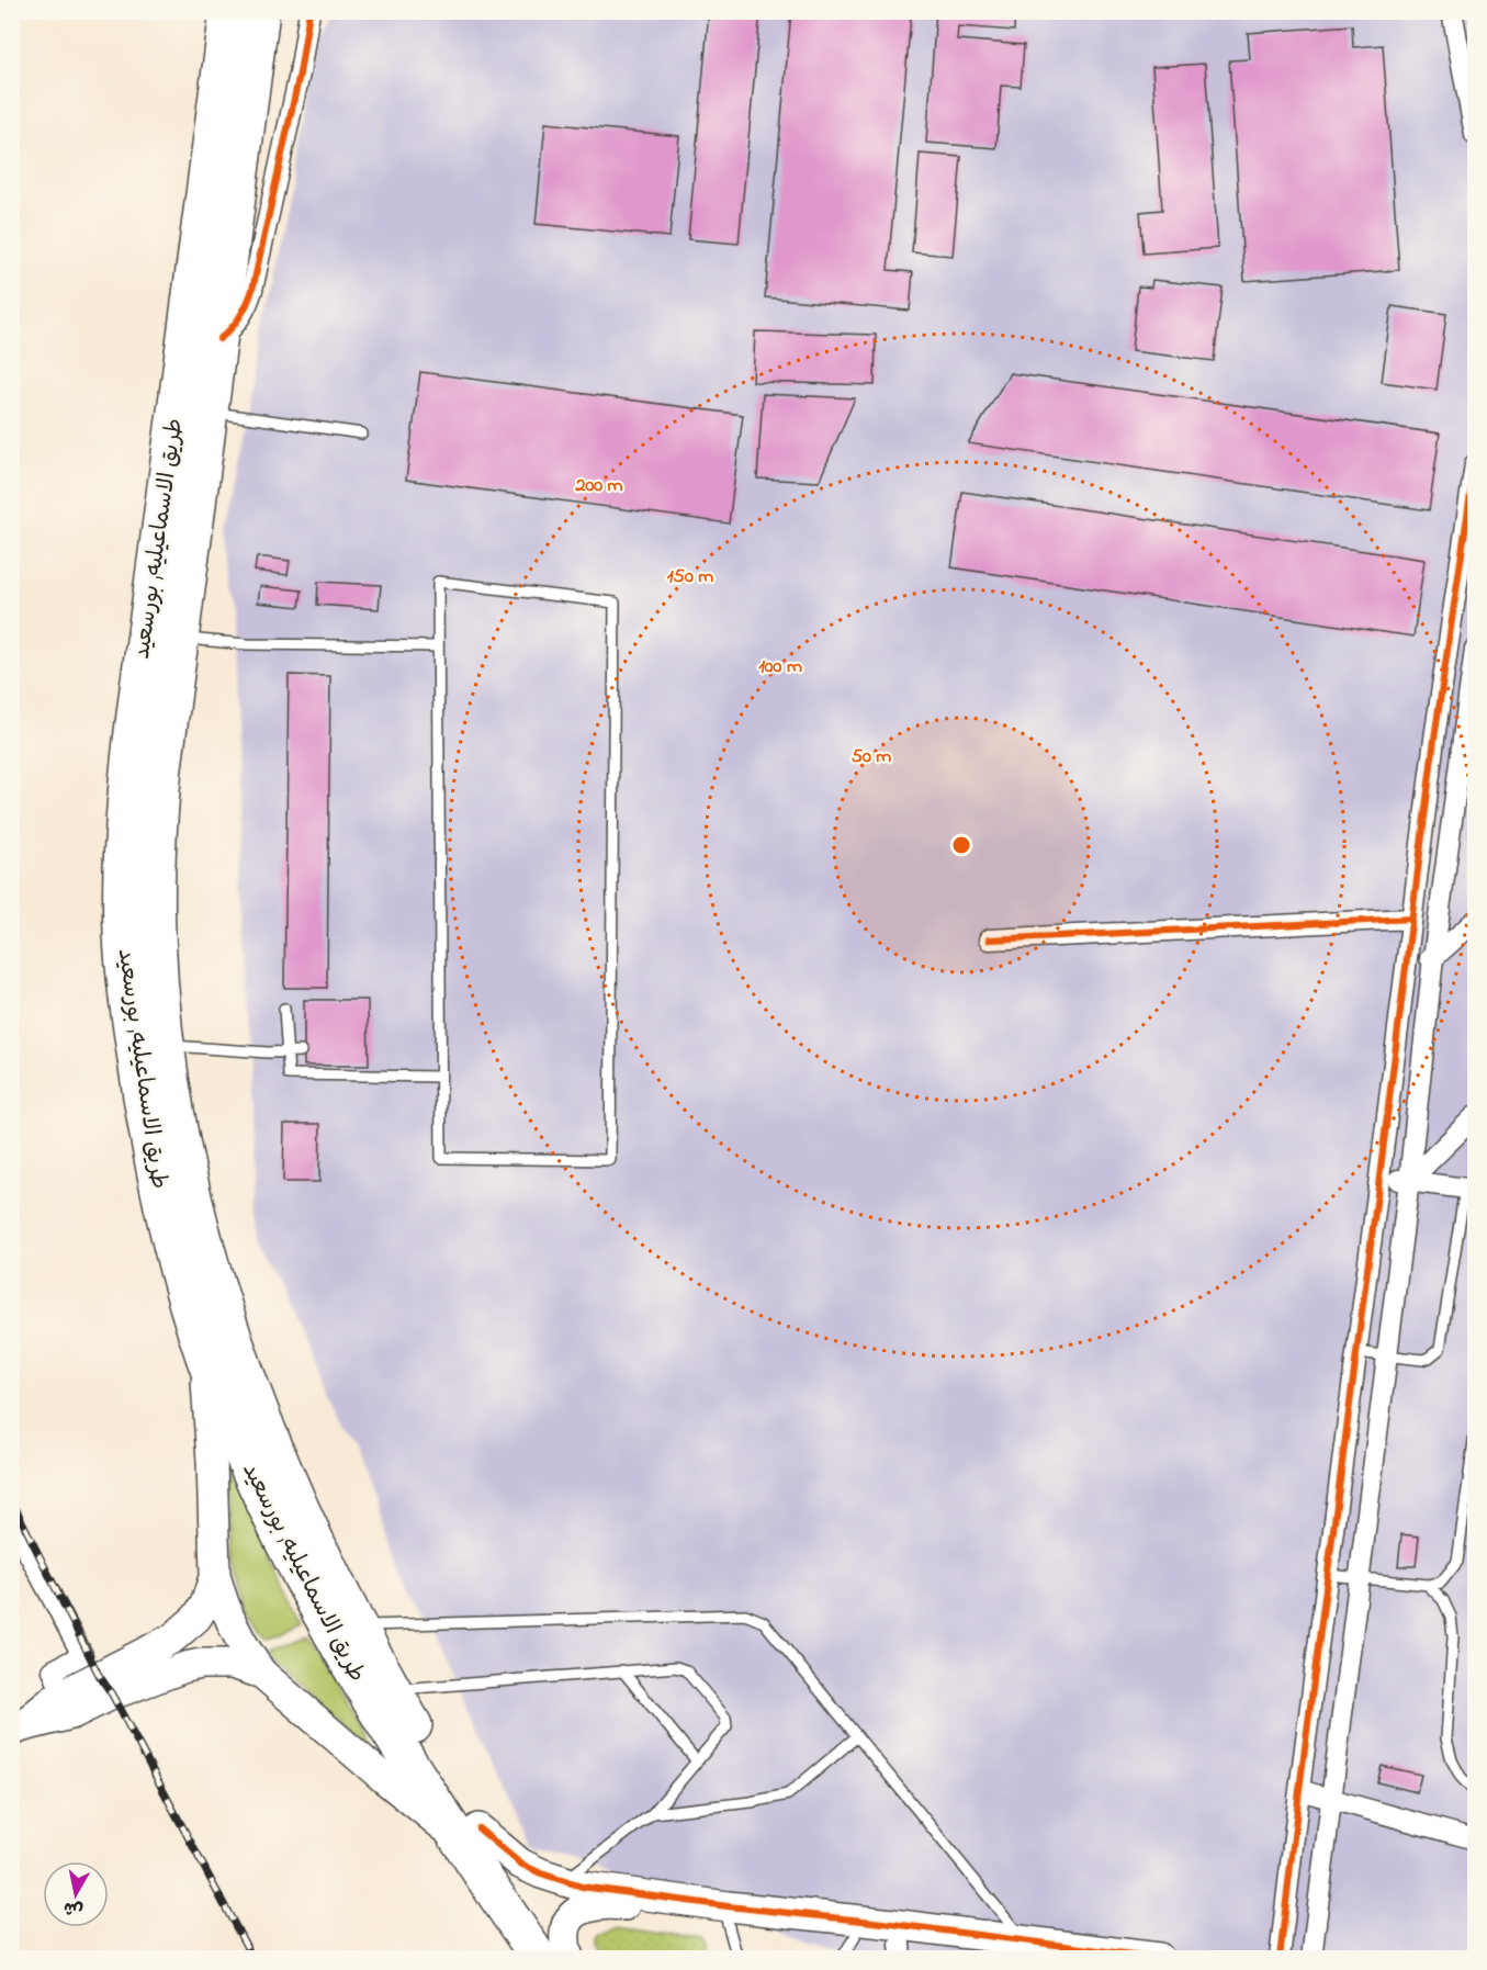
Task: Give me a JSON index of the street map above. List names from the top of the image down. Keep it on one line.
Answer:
{"streets":{"highway":["طريق الاسماعيليه, بورسعيد"]},"north":"bottom","rings":["200 m","150 m","100 m","50 m"]}
